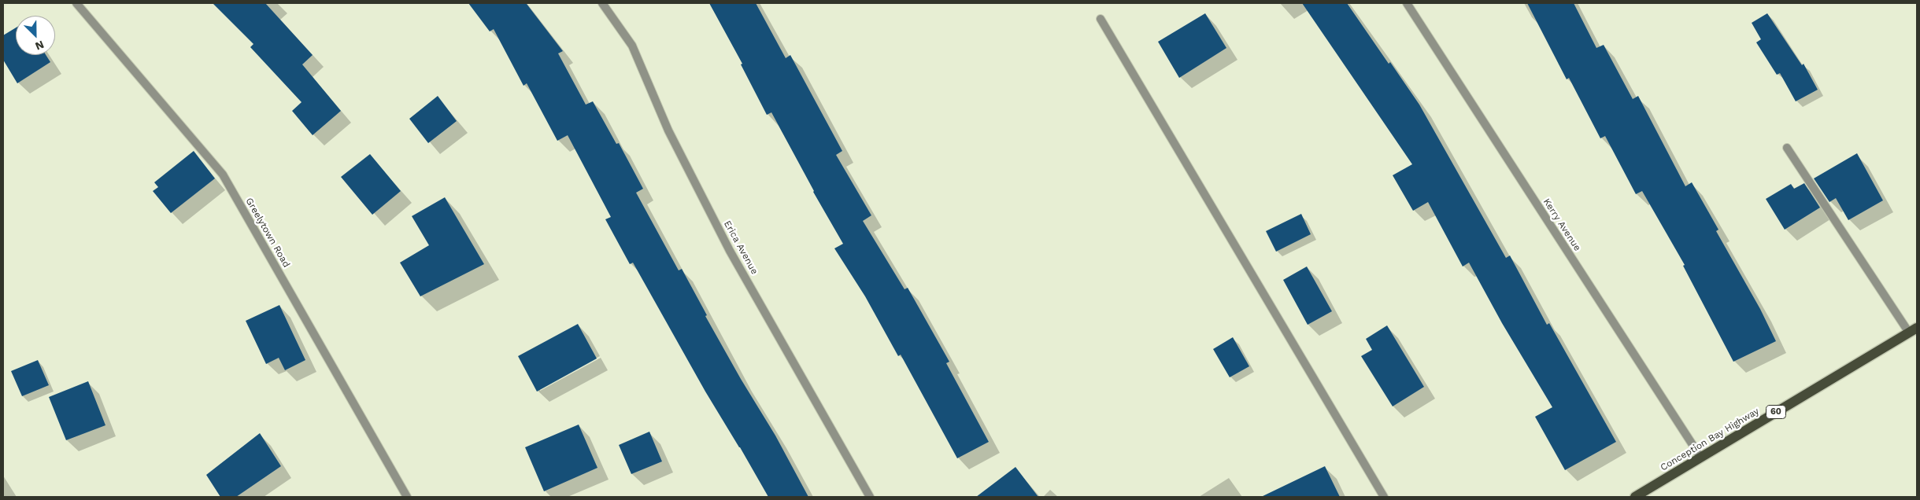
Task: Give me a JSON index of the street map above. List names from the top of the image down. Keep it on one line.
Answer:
{"streets":{"main road":["60","Conception Bay Highway"],"street":["Kerry Avenue","Greelytown Road","Erica Avenue"]},"crossings":[["Kerry Avenue","Conception Bay Highway"]],"north":"bottom right"}
